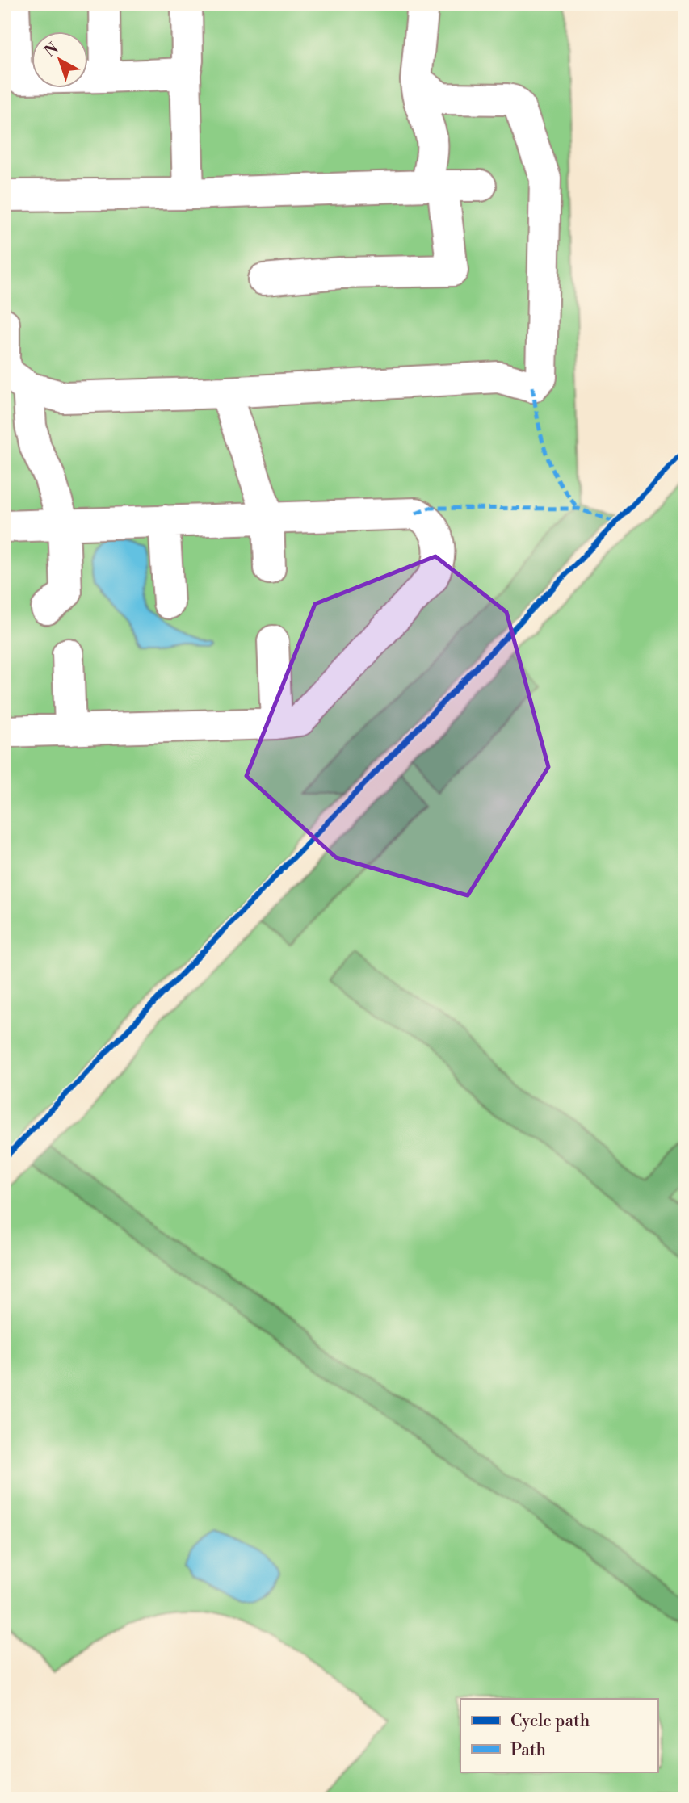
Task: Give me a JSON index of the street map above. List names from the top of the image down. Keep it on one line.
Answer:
{"legend":["Cycle path","Path"],"north":"top left"}
